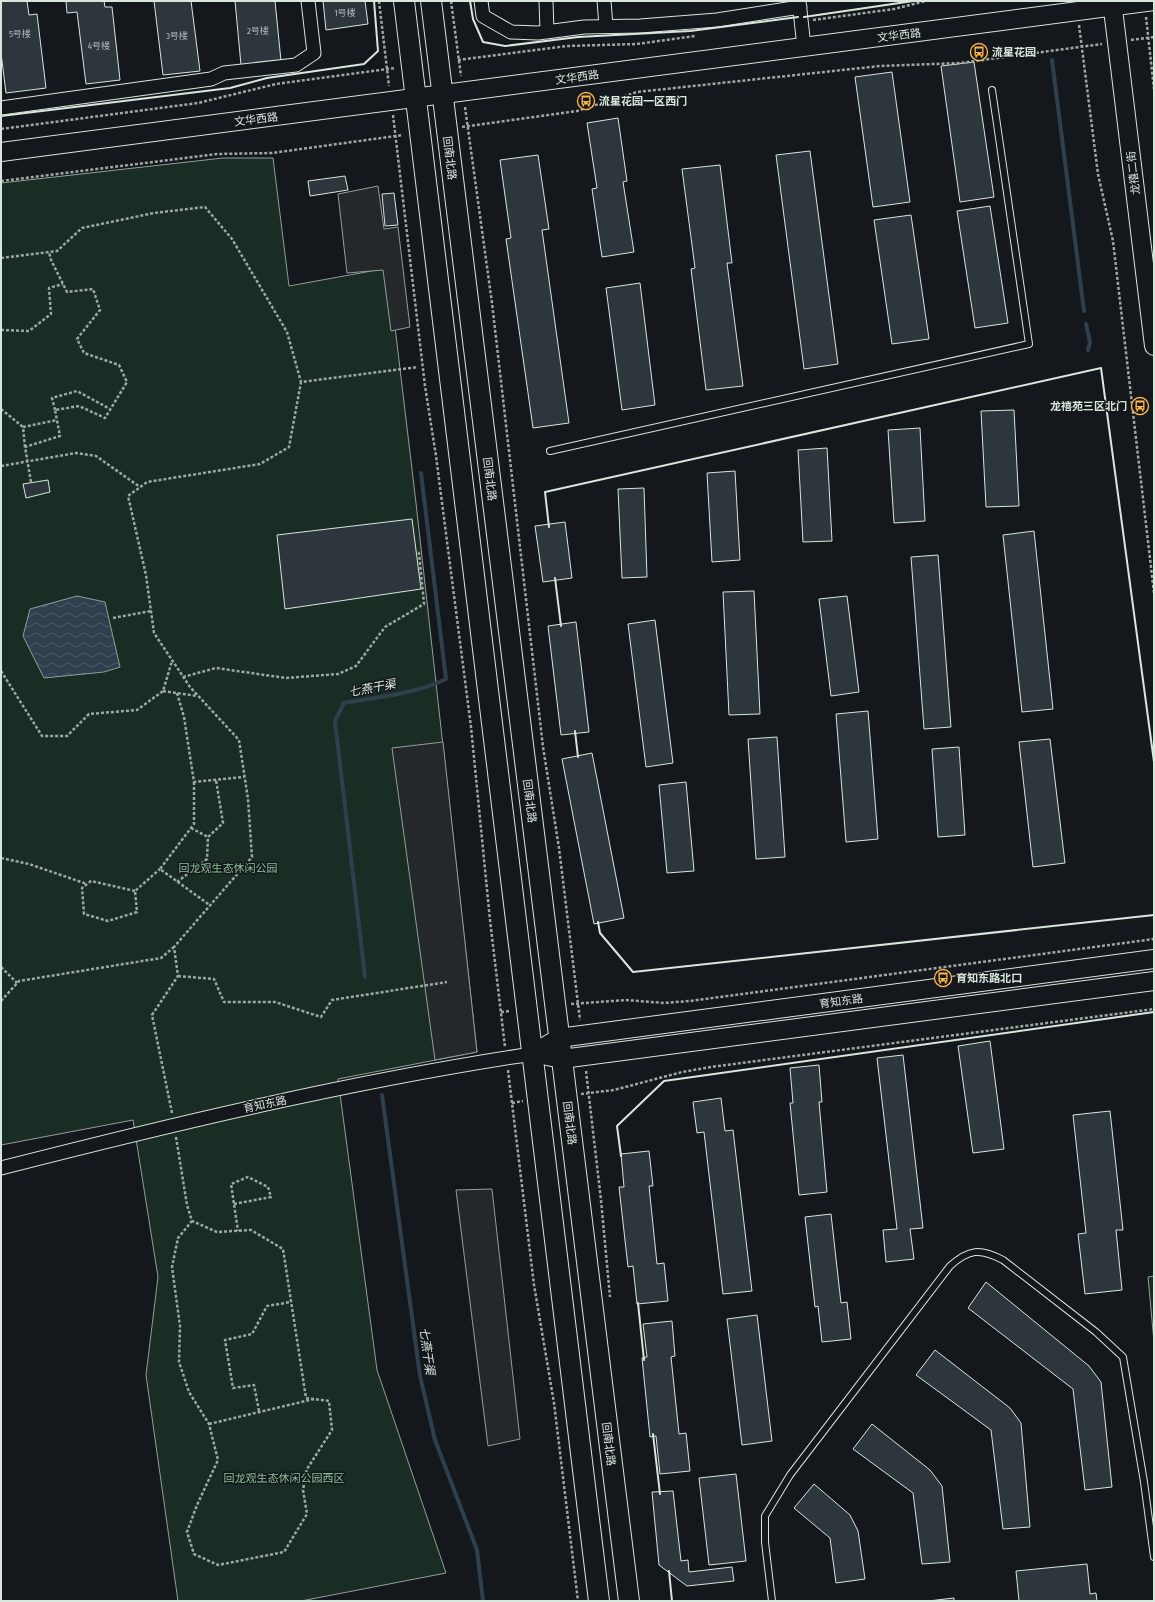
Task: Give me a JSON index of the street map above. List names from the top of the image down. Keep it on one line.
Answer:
{"streets":{"main road":["回南北路"],"street":["文华西路","龙禧二街","育知东路"]},"crossings":[["文华西路","回南北路"],["文华西路","龙禧二街"],["回南北路","育知东路"]],"water":["七燕干渠"],"parks":["回龙观生态休闲公园","回龙观生态休闲公园西区"],"places":{"bus stop":["流星花园","流星花园一区西门","龙禧苑三区北门","育知东路北口"]},"house_numbers":["1号楼","2号楼","5号楼","3号楼","4号楼"]}
